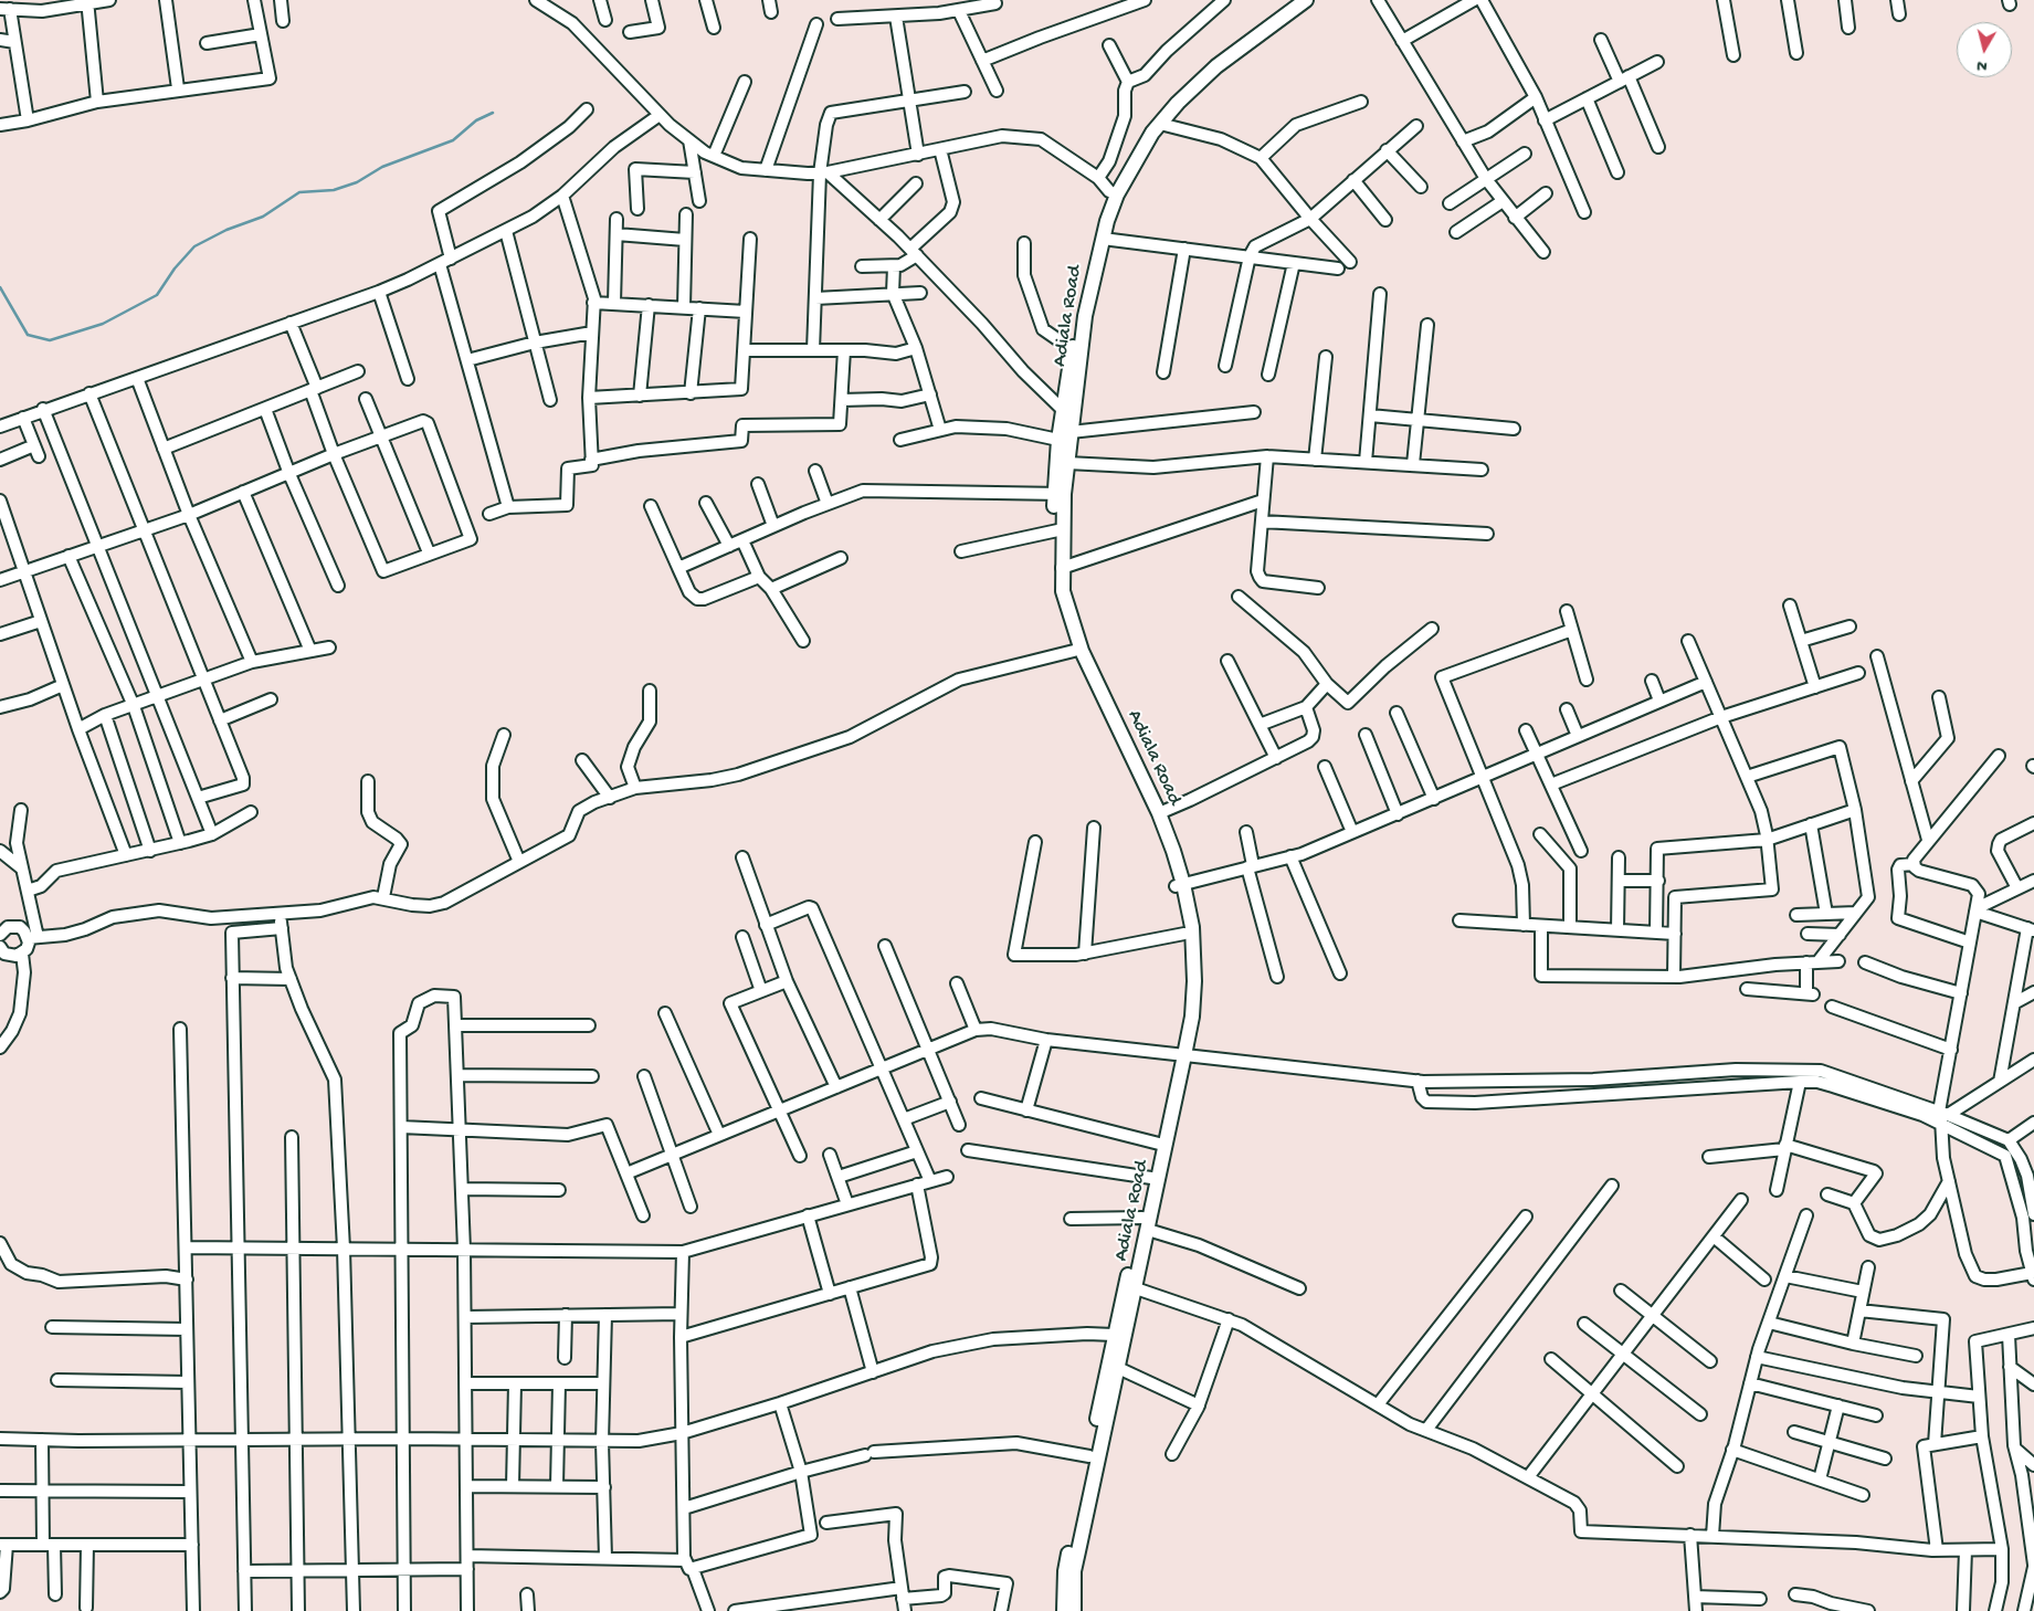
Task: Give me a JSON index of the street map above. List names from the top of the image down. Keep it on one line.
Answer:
{"streets":{"main road":["Adiala Road"]},"north":"bottom"}
